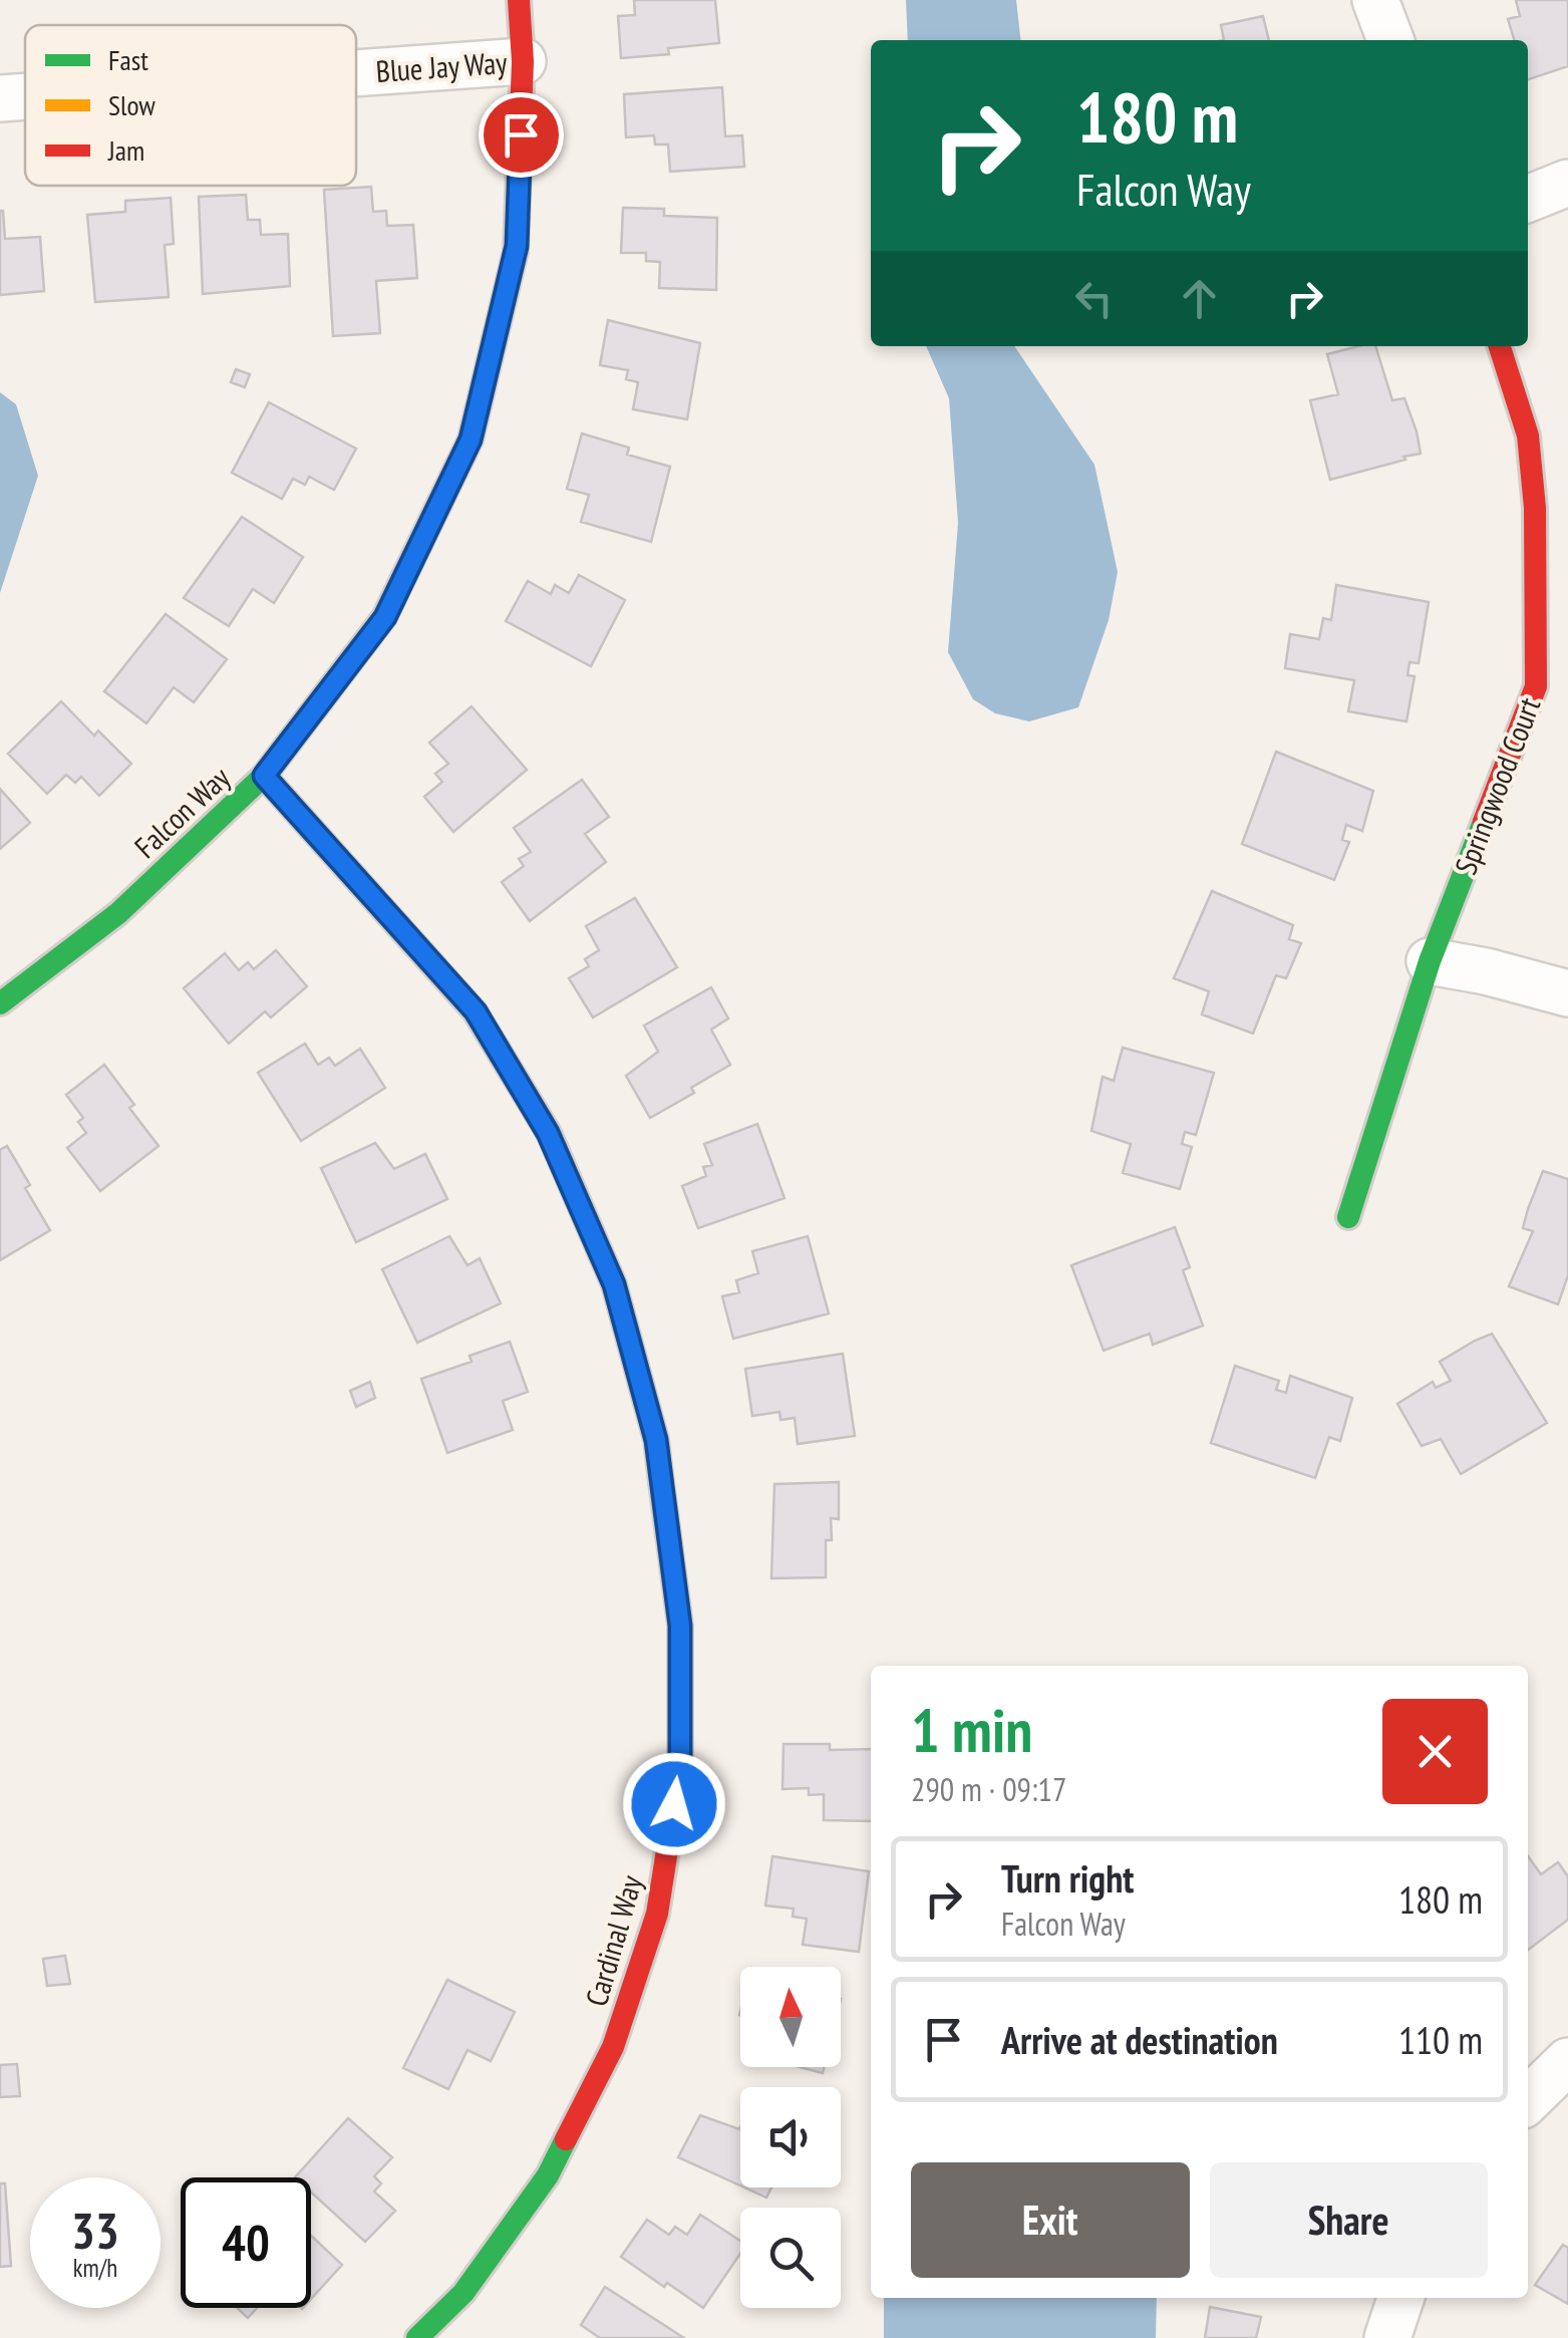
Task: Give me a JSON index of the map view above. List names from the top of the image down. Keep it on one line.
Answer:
{"streets":{"street":["Blue Jay Way","Springwood Court","Falcon Way","Cardinal Way"]},"crossings":[["Blue Jay Way","Falcon Way"],["Falcon Way","Cardinal Way"]],"legend":["Fast","Slow","Jam"],"north":"top","page":{"turn":["180 m","Falcon Way"],"heading":["1 min","290 m · 09:17"],"list":[{"name":"Turn right","note":"Falcon Way","value":"180 m"},{"name":"Arrive at destination","value":"110 m"}],"buttons":["Exit","Share"],"speed":"33 km/h","limit":"40"}}
